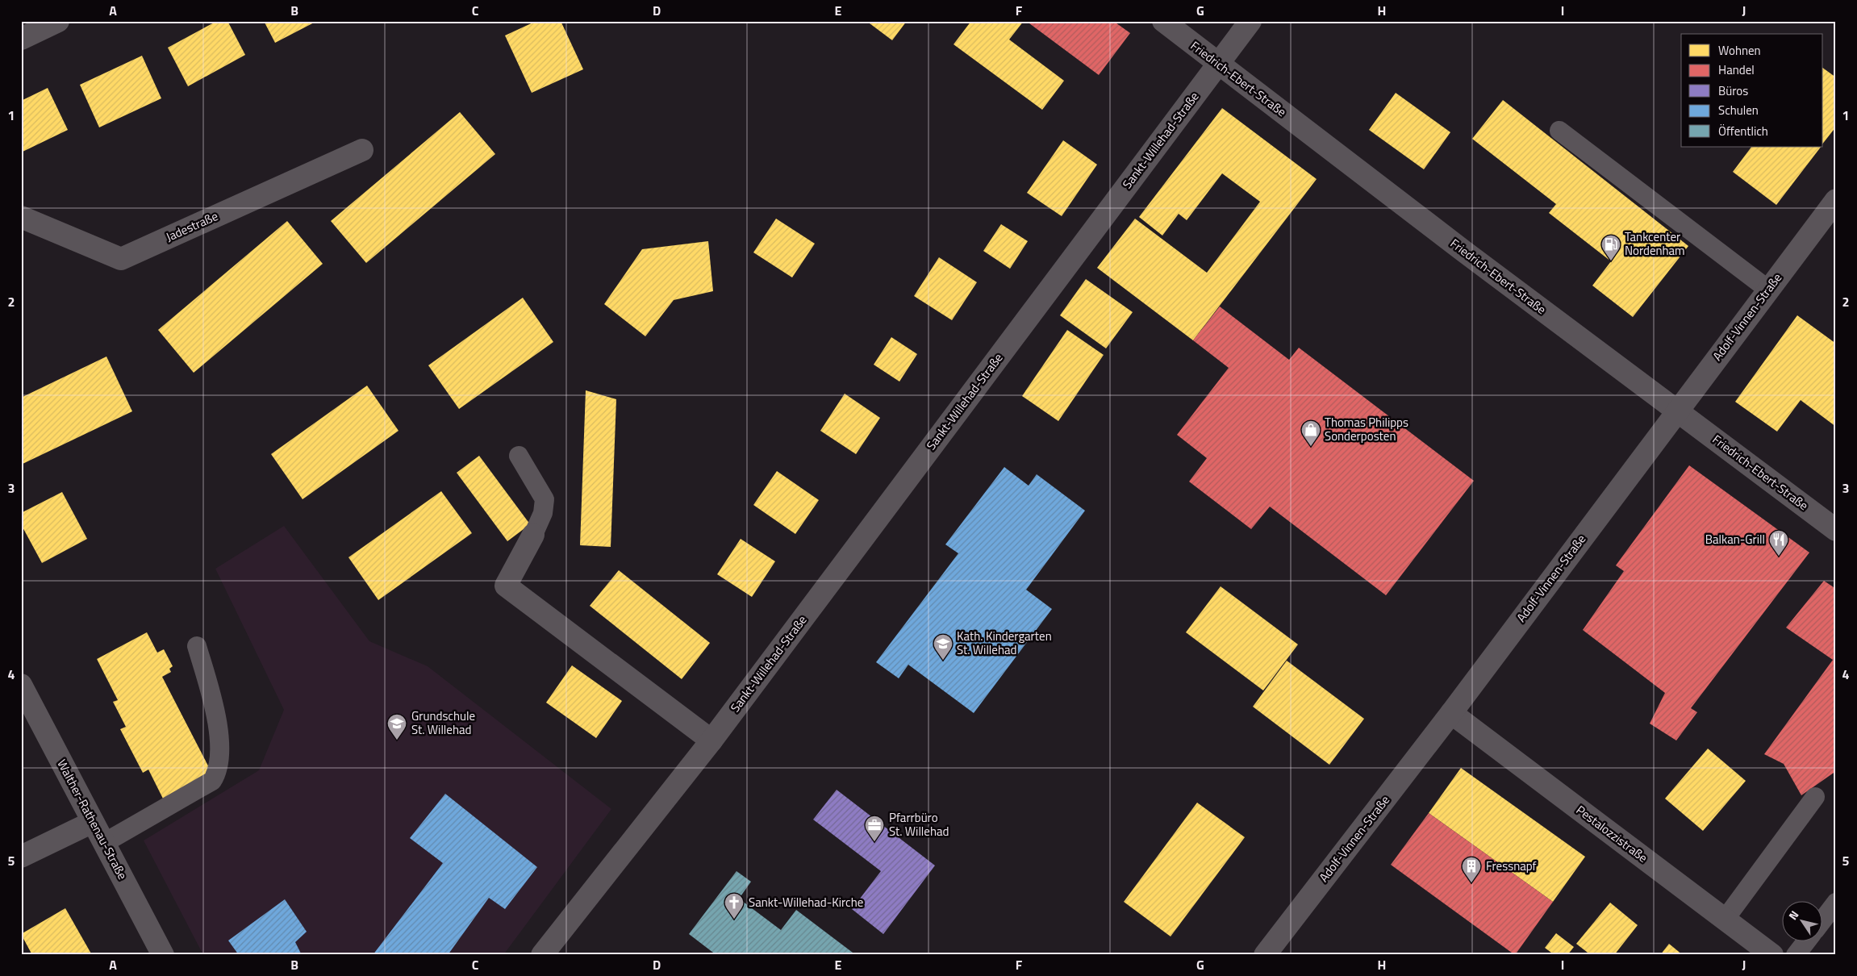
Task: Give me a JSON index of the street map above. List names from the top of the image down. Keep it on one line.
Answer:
{"streets":{"street":["Friedrich-Ebert-Straße","Sankt-Willehad-Straße","Jadestraße","Adolf-Vinnen-Straße","Walther-Rathenau-Straße","Pestalozzistraße"]},"crossings":[["Friedrich-Ebert-Straße","Sankt-Willehad-Straße"],["Friedrich-Ebert-Straße","Adolf-Vinnen-Straße"],["Adolf-Vinnen-Straße","Pestalozzistraße"]],"places":{"fuel station":["Tankcenter Nordenham"],"shop":["Thomas Philipps Sonderposten"],"restaurant":["Balkan-Grill"],"school or university":["Kath. Kindergarten St. Willehad","Grundschule St. Willehad"],"office":["Pfarrbüro St. Willehad"],"building":["Fressnapf"],"church":["Sankt-Willehad-Kirche"]},"legend":["Wohnen","Handel","Büros","Schulen","Öffentlich"],"north":"top left","grid":{"columns":["A","B","C","D","E","F","G","H","I","J"],"rows":["1","2","3","4","5"]}}
